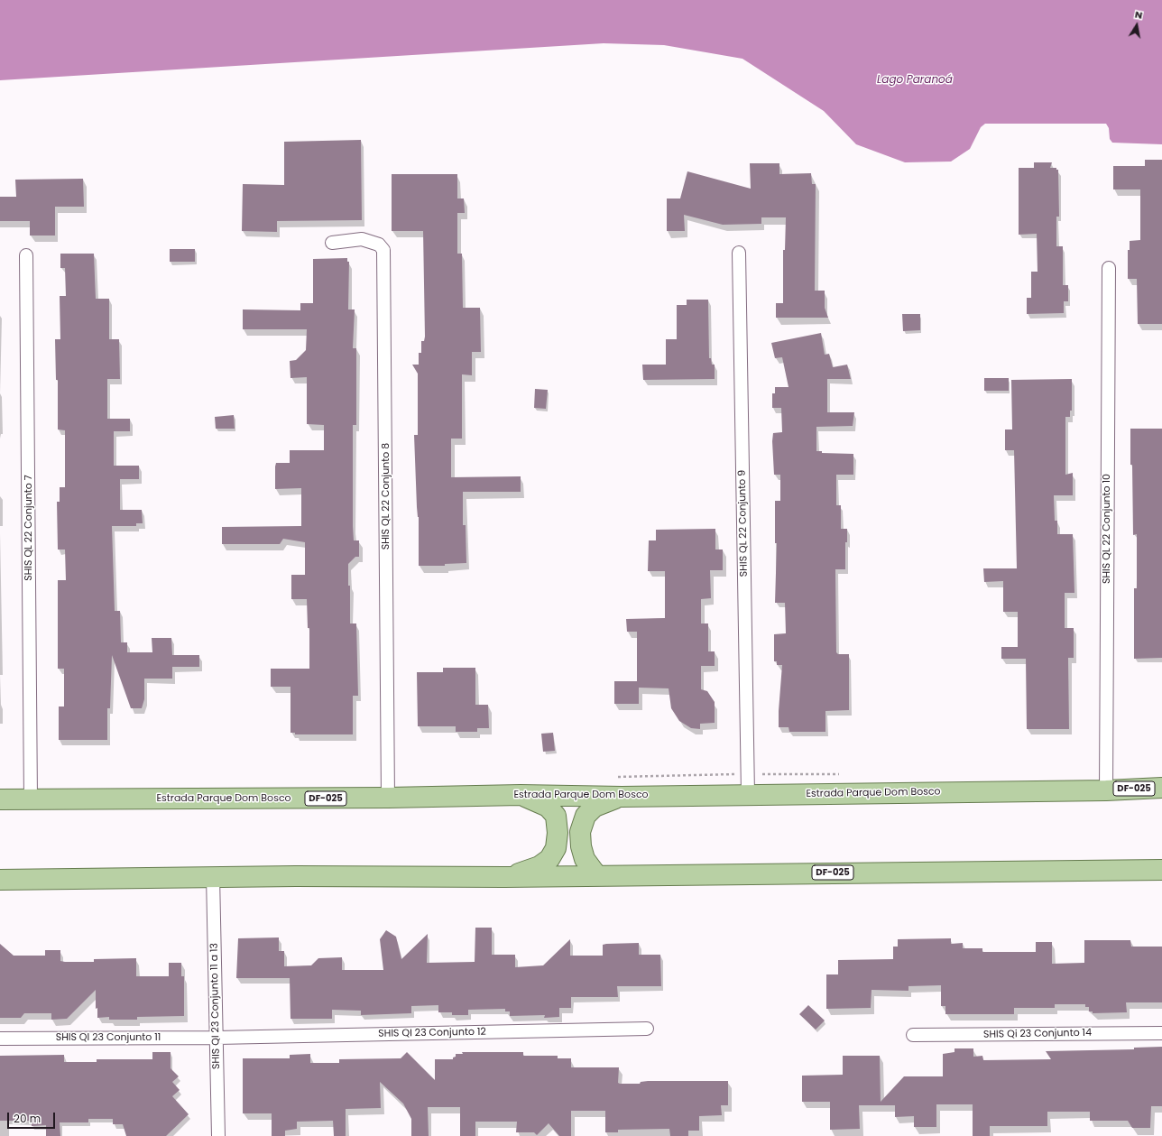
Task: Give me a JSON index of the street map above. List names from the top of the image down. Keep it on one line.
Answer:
{"streets":{"main road":["DF-025","Estrada Parque Dom Bosco"],"street":["SHIS QL 22 Conjunto 8","SHIS QL 22 Conjunto 9","SHIS QL 22 Conjunto 7","SHIS QL 22 Conjunto 10","SHIS QI 23 Conjunto 11 a 13","SHIS QI 23 Conjunto 12","SHIS Qi 23 Conjunto 14","SHIS QI 23 Conjunto 11"]},"crossings":[["SHIS QL 22 Conjunto 8","Estrada Parque Dom Bosco"],["SHIS QL 22 Conjunto 9","Estrada Parque Dom Bosco"],["SHIS QL 22 Conjunto 7","Estrada Parque Dom Bosco"],["SHIS QL 22 Conjunto 10","Estrada Parque Dom Bosco"],["DF-025","SHIS QI 23 Conjunto 11 a 13"],["SHIS QI 23 Conjunto 11 a 13","SHIS QI 23 Conjunto 12"],["SHIS QI 23 Conjunto 11 a 13","SHIS QI 23 Conjunto 11"],["SHIS QI 23 Conjunto 12","SHIS QI 23 Conjunto 11"]],"water":["Lago Paranoá"],"scale_bar":"20 m","north":"top"}
